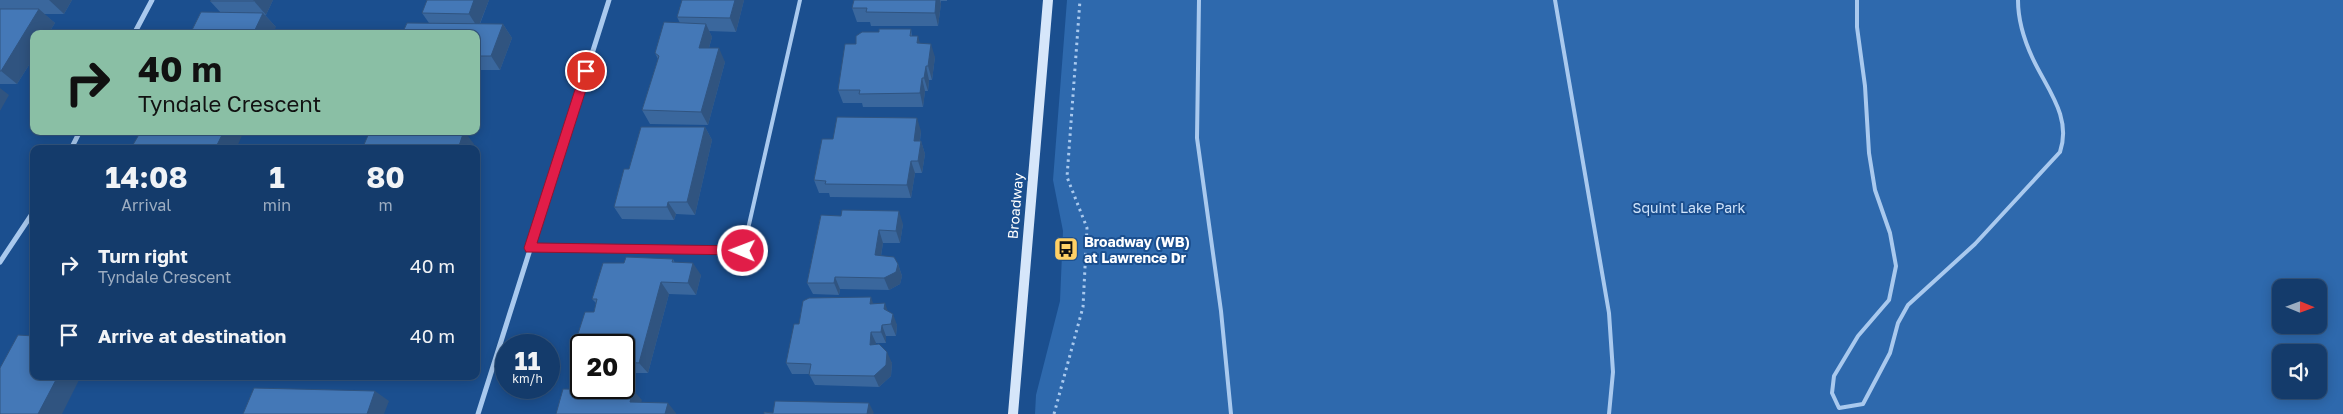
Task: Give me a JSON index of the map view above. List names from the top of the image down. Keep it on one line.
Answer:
{"streets":{"street":["Broadway"]},"parks":["Squint Lake Park"],"places":{"bus stop":["Broadway (WB) at Lawrence Dr"]},"north":"right","page":{"turn":["40 m","Tyndale Crescent"],"eta":["14:08","Arrival","1","min","80","m"],"list":[{"name":"Turn right","note":"Tyndale Crescent","value":"40 m"},{"name":"Arrive at destination","value":"40 m"}],"speed":"11 km/h","limit":"20"}}
